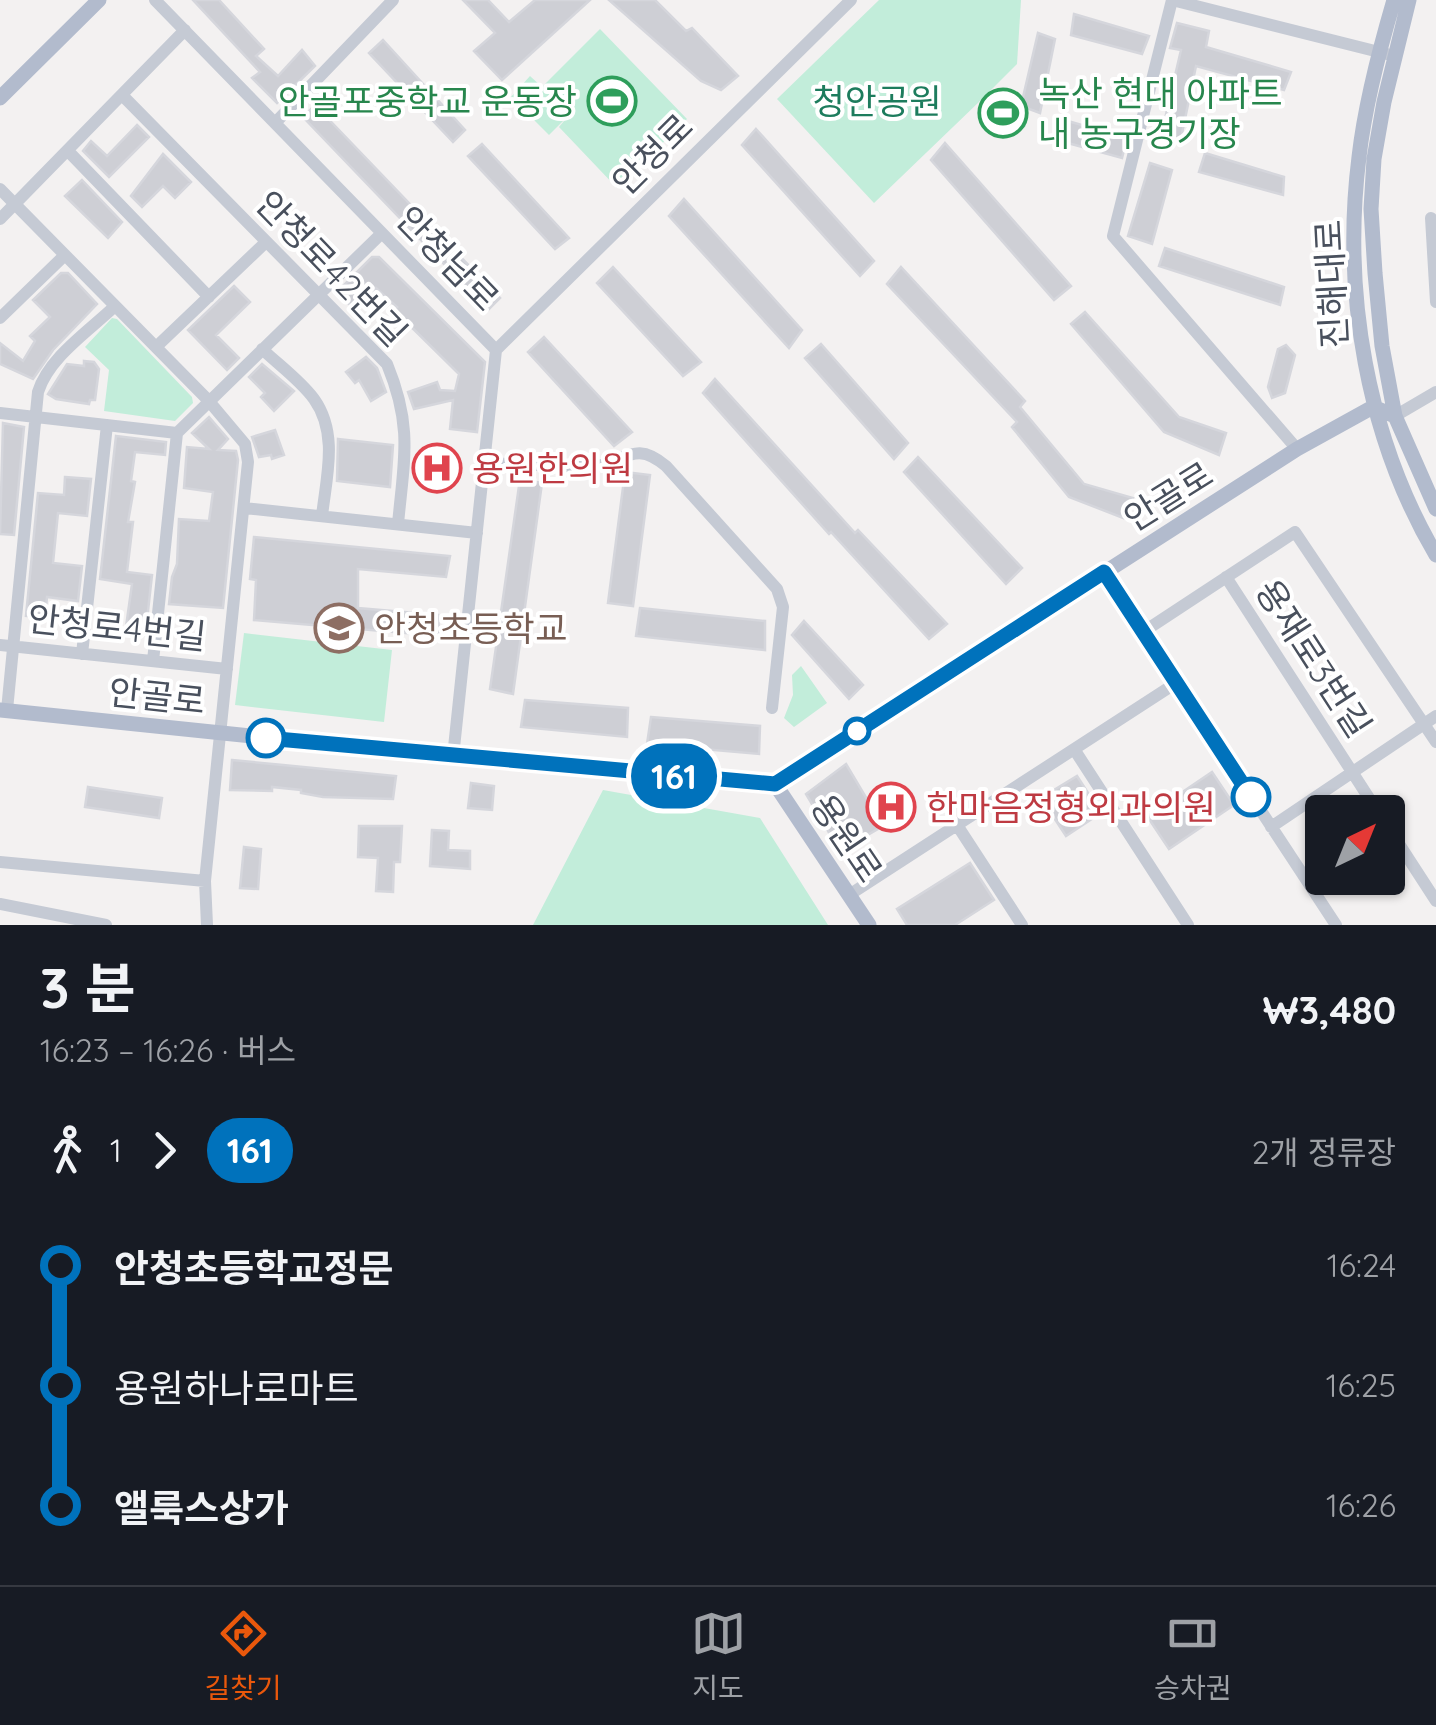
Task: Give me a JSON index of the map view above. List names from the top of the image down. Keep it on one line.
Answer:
{"streets":{"main road":["진해대로","안골로","용원로"],"street":["안청로","안청남로","안청로42번길","안청로4번길","용재로3번길"]},"crossings":[["안청로","안청남로"],["안청남로","안골로"],["진해대로","안골로"],["안골로","용원로"]],"parks":["청안공원"],"places":{"sports":["안골포중학교 운동장","녹산 현대 아파트 내 농구경기장"],"hospital":["용원한의원","한마음정형외과의원"],"school or university":["안청초등학교"]},"lines":["bus line 161"],"north":"top right","page":{"on_map":"161","heading":["3 분","16:23 – 16:26 · 버스","₩3,480"],"legs":["1","161","2개 정류장"],"list":[{"name":"안청초등학교정문","value":"16:24"},{"name":"용원하나로마트","value":"16:25"},{"name":"앨룩스상가","value":"16:26"}],"tabs":["길찾기","지도","승차권"]}}
